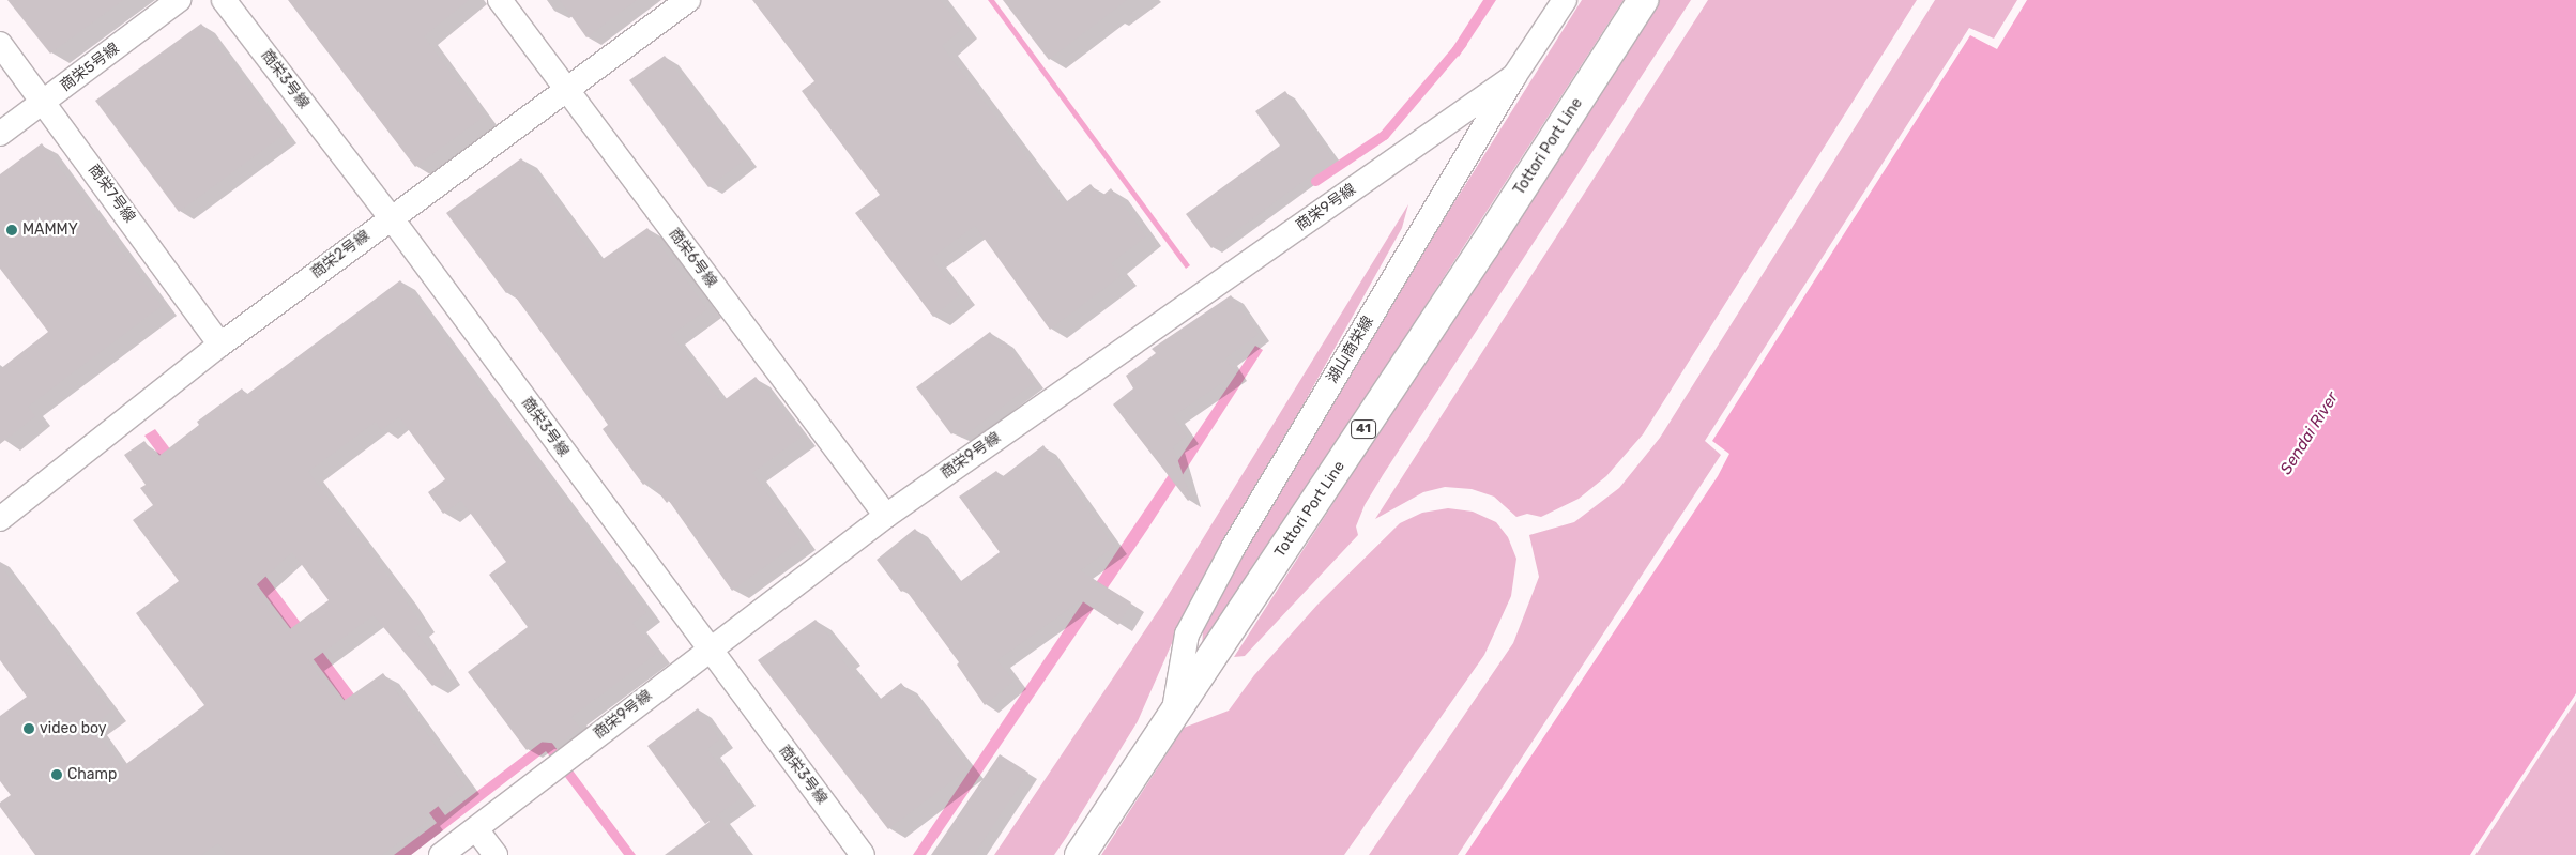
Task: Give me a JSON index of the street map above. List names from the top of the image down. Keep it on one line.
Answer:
{"streets":{"main road":["Tottori Port Line","41"],"street":["商栄5号線","商栄3号線","商栄7号線","商栄9号線","商栄2号線","商栄6号線","湖山商栄線"]},"crossings":[["商栄5号線","商栄7号線"],["商栄3号線","商栄9号線"],["商栄3号線","商栄2号線"],["Tottori Port Line","湖山商栄線"],["商栄7号線","商栄2号線"],["商栄9号線","商栄6号線"],["商栄9号線","湖山商栄線"],["商栄2号線","商栄6号線"]],"water":["Sendai River"],"places":["MAMMY","video boy","Champ"]}
